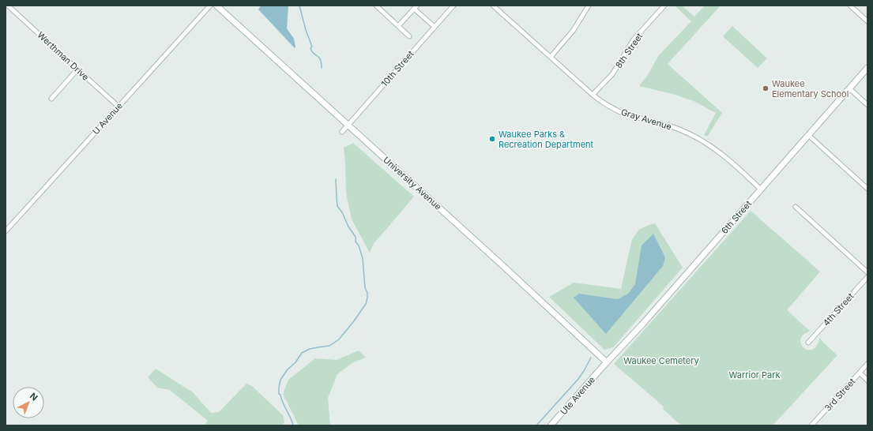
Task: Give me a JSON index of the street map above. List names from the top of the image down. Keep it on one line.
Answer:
{"streets":{"street":["8th Street","Werthman Drive","10th Street","U Avenue","Gray Avenue","University Avenue","6th Street","4th Street","3rd Street","Ute Avenue"]},"crossings":[["8th Street","Gray Avenue"],["Werthman Drive","U Avenue"],["10th Street","University Avenue"],["Gray Avenue","6th Street"],["University Avenue","6th Street"],["University Avenue","Ute Avenue"],["6th Street","Ute Avenue"]],"parks":["Waukee Cemetery","Warrior Park"],"places":["Waukee Elementary School","Waukee Parks & Recreation Department"],"north":"top right"}
